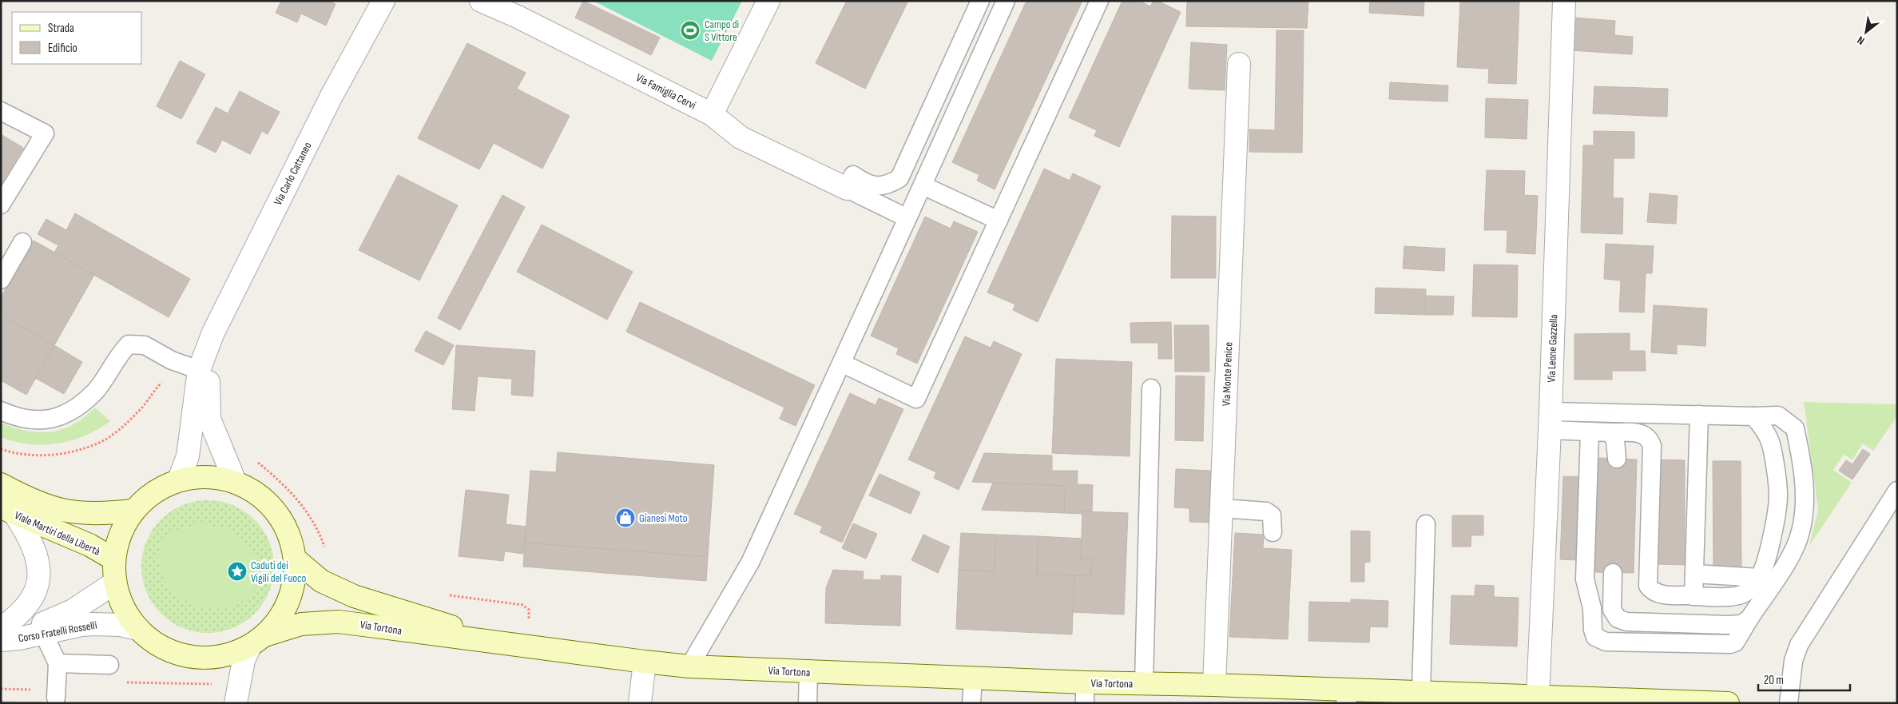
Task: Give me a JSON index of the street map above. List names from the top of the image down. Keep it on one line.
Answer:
{"streets":{"main road":["Viale Martiri della Libertà","Via Tortona"],"street":["Via Famiglia Cervi","Via Carlo Cattaneo","Via Leone Gazzella","Via Monte Penice","Corso Fratelli Rosselli"]},"crossings":[["Via Carlo Cattaneo","Via Tortona"],["Via Leone Gazzella","Via Tortona"],["Via Monte Penice","Via Tortona"],["Viale Martiri della Libertà","Via Tortona"],["Via Tortona","Corso Fratelli Rosselli"]],"places":{"sports":["Campo di S Vittore"],"shop":["Gianesi Moto"],"place":["Caduti dei Vigili del Fuoco"]},"legend":["Strada","Edificio"],"scale_bar":"20 m","north":"bottom left"}
